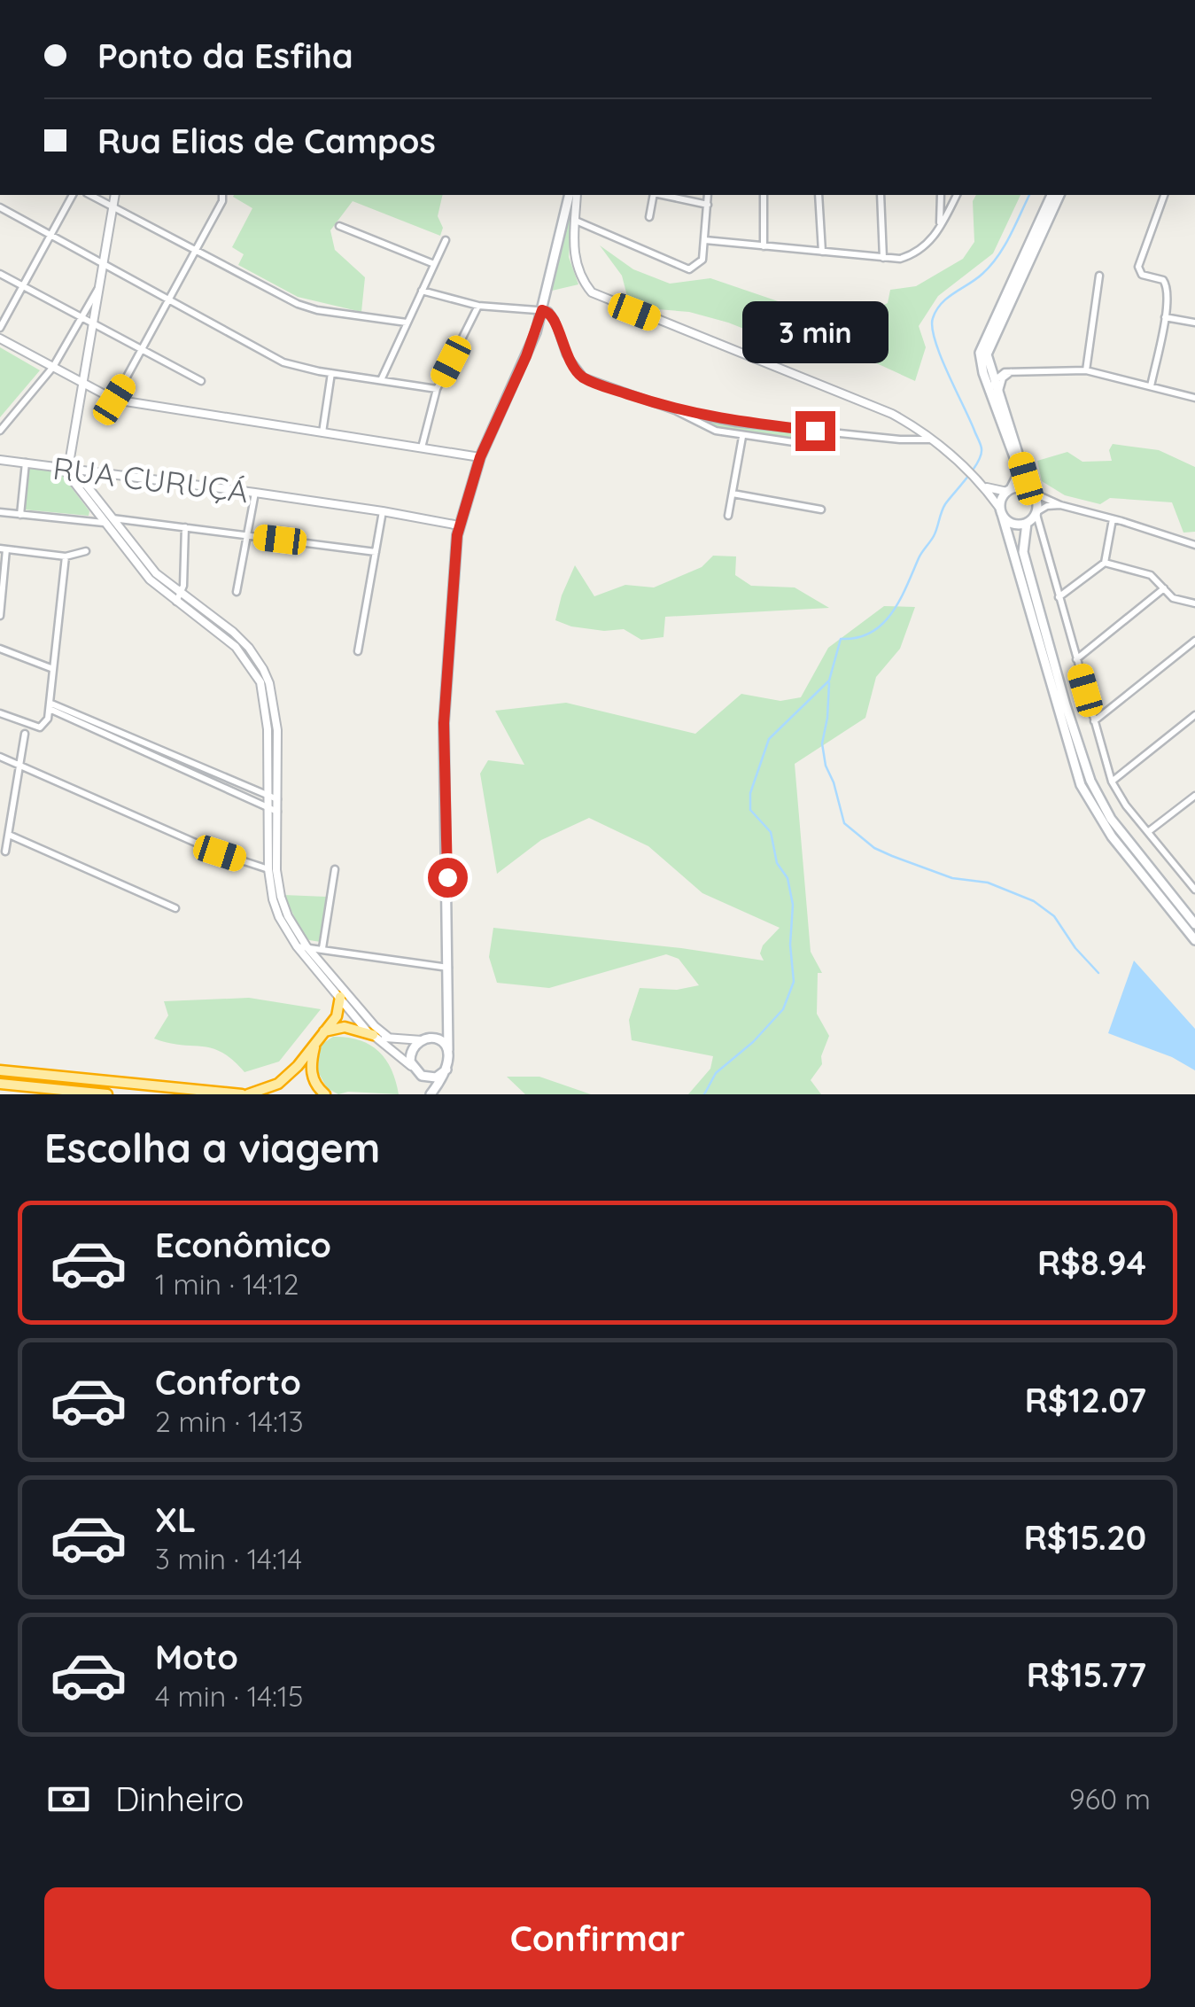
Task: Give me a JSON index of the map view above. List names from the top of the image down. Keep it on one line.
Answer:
{"streets":{"street":["RUA CURUÇÁ"]},"page":{"banner":["Ponto da Esfiha","Rua Elias de Campos"],"bubble":"3 min","heading":"Escolha a viagem","list":[{"name":"Econômico","note":"1 min · 14:12","value":"R$8.94"},{"name":"Conforto","note":"2 min · 14:13","value":"R$12.07"},{"name":"XL","note":"3 min · 14:14","value":"R$15.20"},{"name":"Moto","note":"4 min · 14:15","value":"R$15.77"}],"pay":["Dinheiro","960 m"],"buttons":"Confirmar"}}
